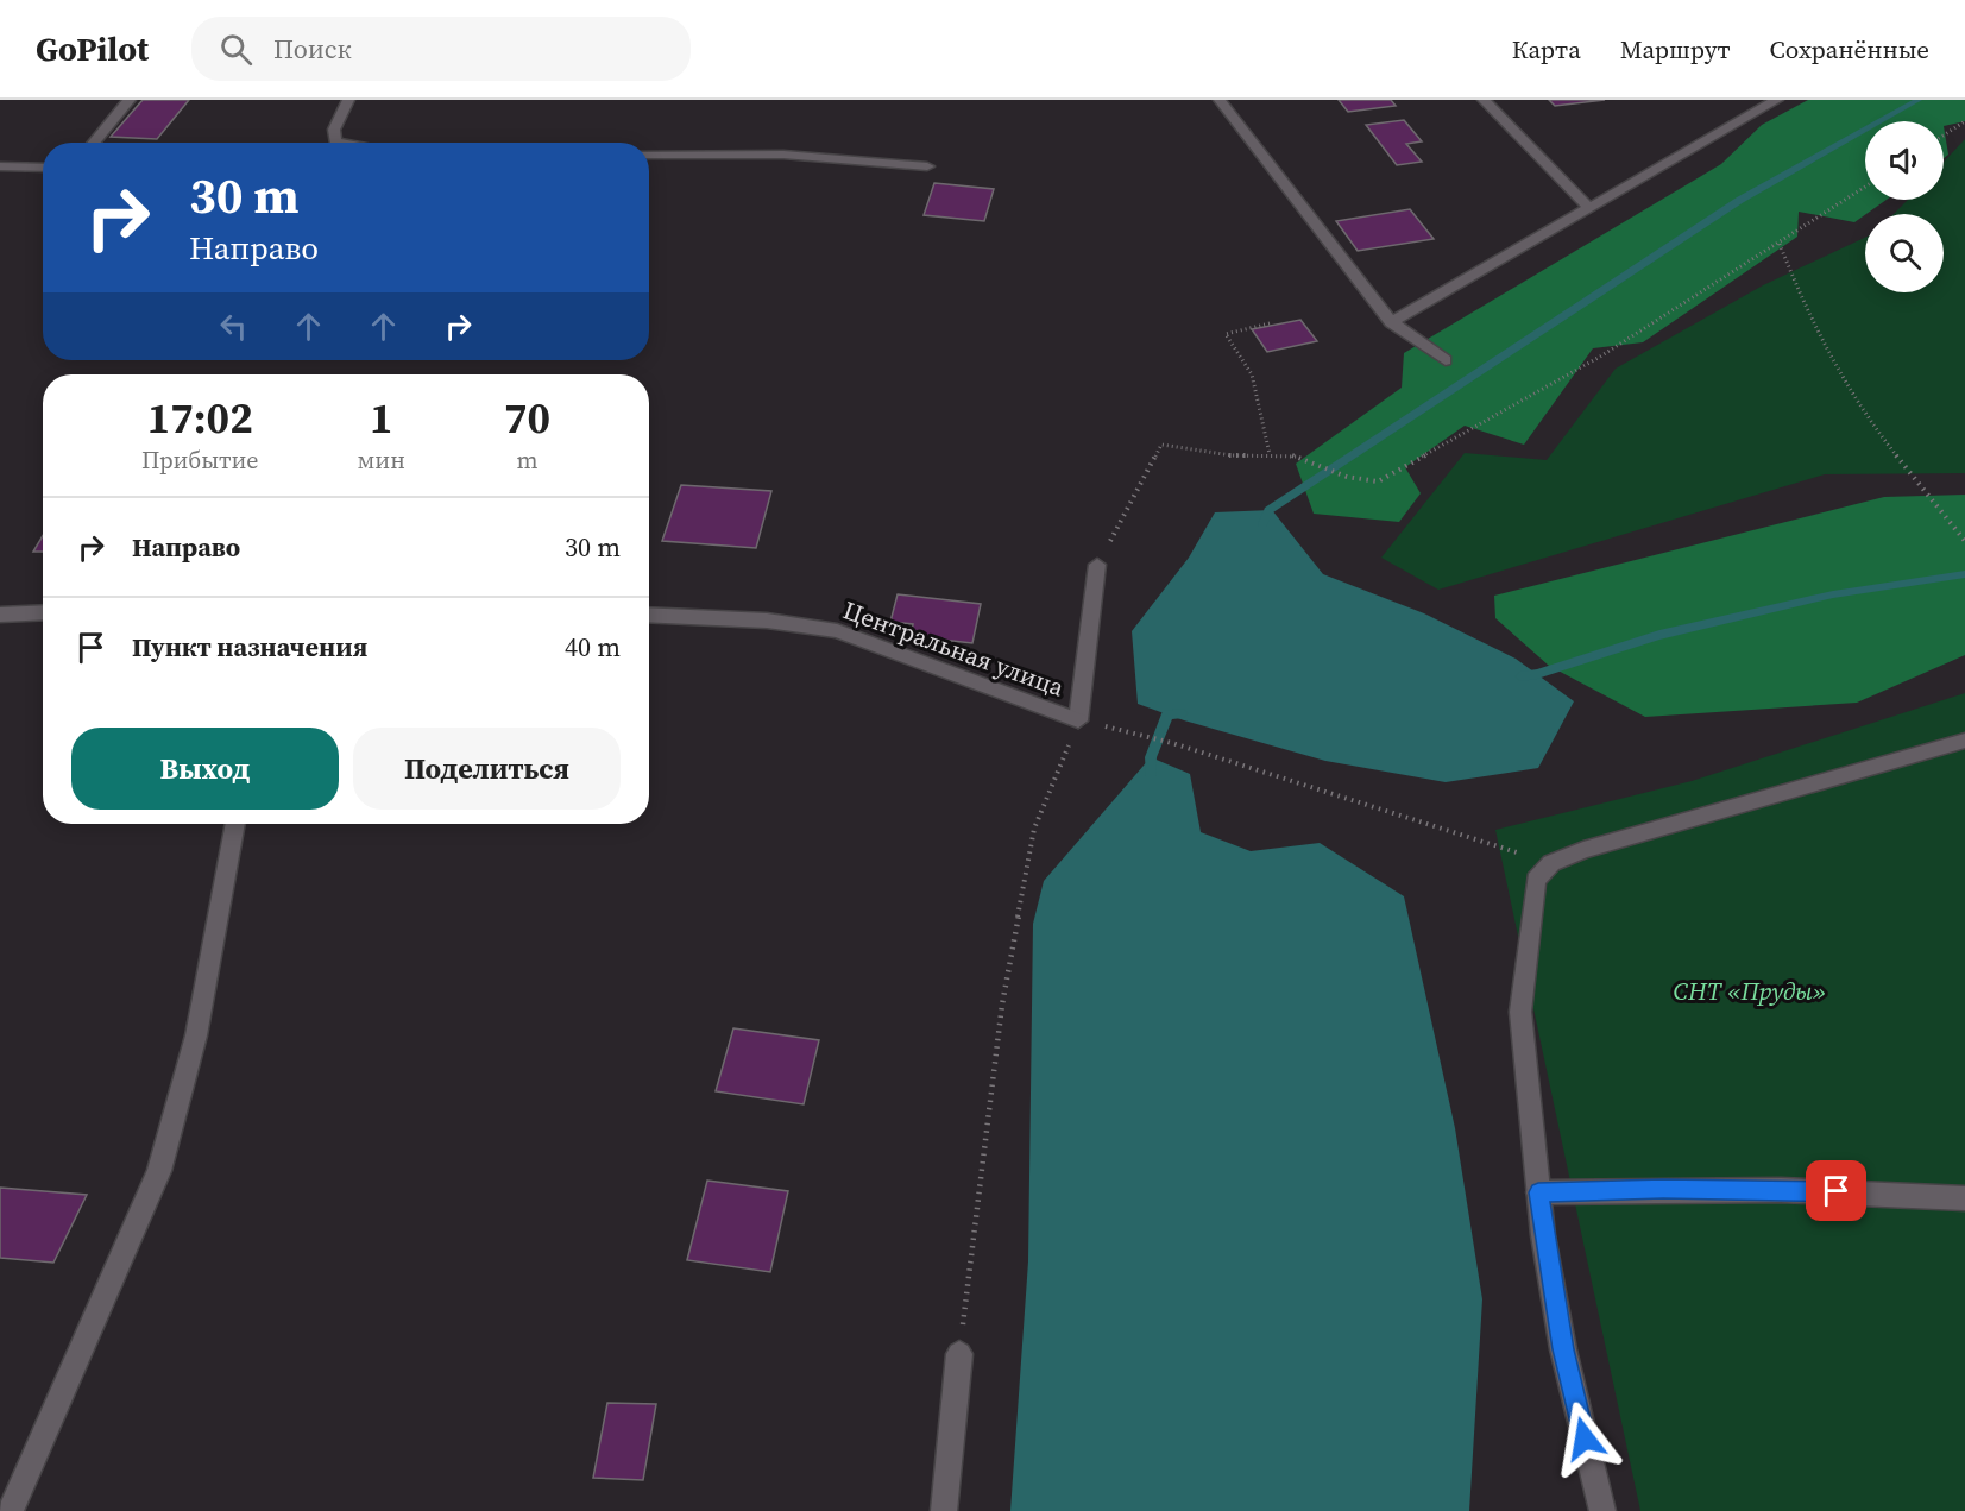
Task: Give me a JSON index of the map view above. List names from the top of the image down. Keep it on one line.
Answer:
{"streets":{"street":["Центральная улица"]},"parks":["СНТ «Пруды»"],"page":{"header":"GoPilot","search":"Поиск","nav":["Карта","Маршрут","Сохранённые"],"turn":["30 m","Направо"],"eta":["17:02","Прибытие","1","мин","70","m"],"list":[{"name":"Направо","value":"30 m"},{"name":"Пункт назначения","value":"40 m"}],"buttons":["Выход","Поделиться"]}}
